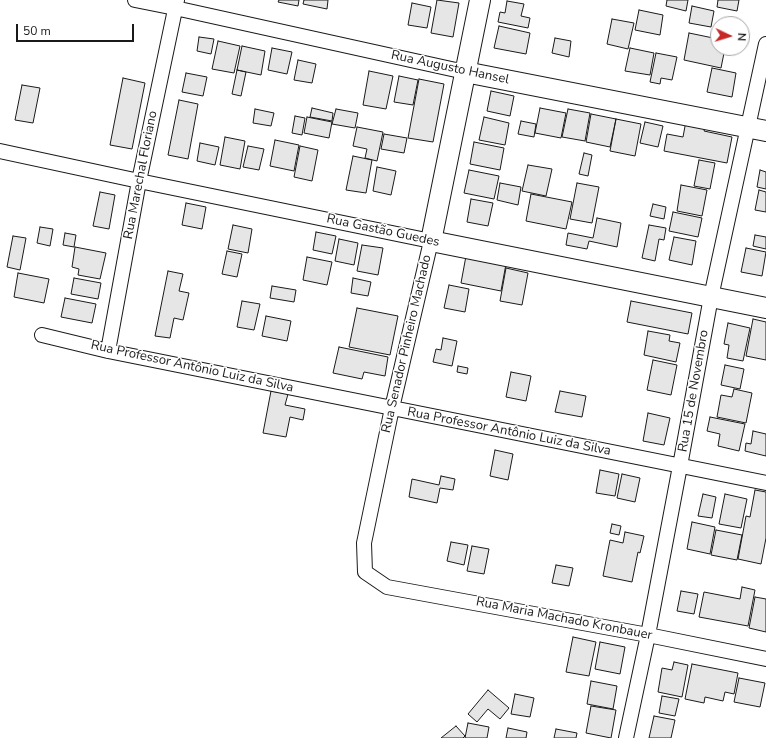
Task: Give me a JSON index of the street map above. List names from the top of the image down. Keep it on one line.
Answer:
{"streets":{"street":["Rua Augusto Hansel","Rua Marechal Floriano","Rua Gastão Guedes","Rua Senador Pinheiro Machado","Rua Professor Antônio Luiz da Silva","Rua 15 de Novembro","Rua Maria Machado Kronbauer"]},"crossings":[["Rua Augusto Hansel","Rua Marechal Floriano"],["Rua Augusto Hansel","Rua Senador Pinheiro Machado"],["Rua Augusto Hansel","Rua 15 de Novembro"],["Rua Marechal Floriano","Rua Gastão Guedes"],["Rua Marechal Floriano","Rua Professor Antônio Luiz da Silva"],["Rua Gastão Guedes","Rua Senador Pinheiro Machado"],["Rua Gastão Guedes","Rua 15 de Novembro"],["Rua Senador Pinheiro Machado","Rua Professor Antônio Luiz da Silva"],["Rua Senador Pinheiro Machado","Rua Maria Machado Kronbauer"],["Rua Professor Antônio Luiz da Silva","Rua 15 de Novembro"],["Rua 15 de Novembro","Rua Maria Machado Kronbauer"]],"scale_bar":"50 m","north":"right"}
